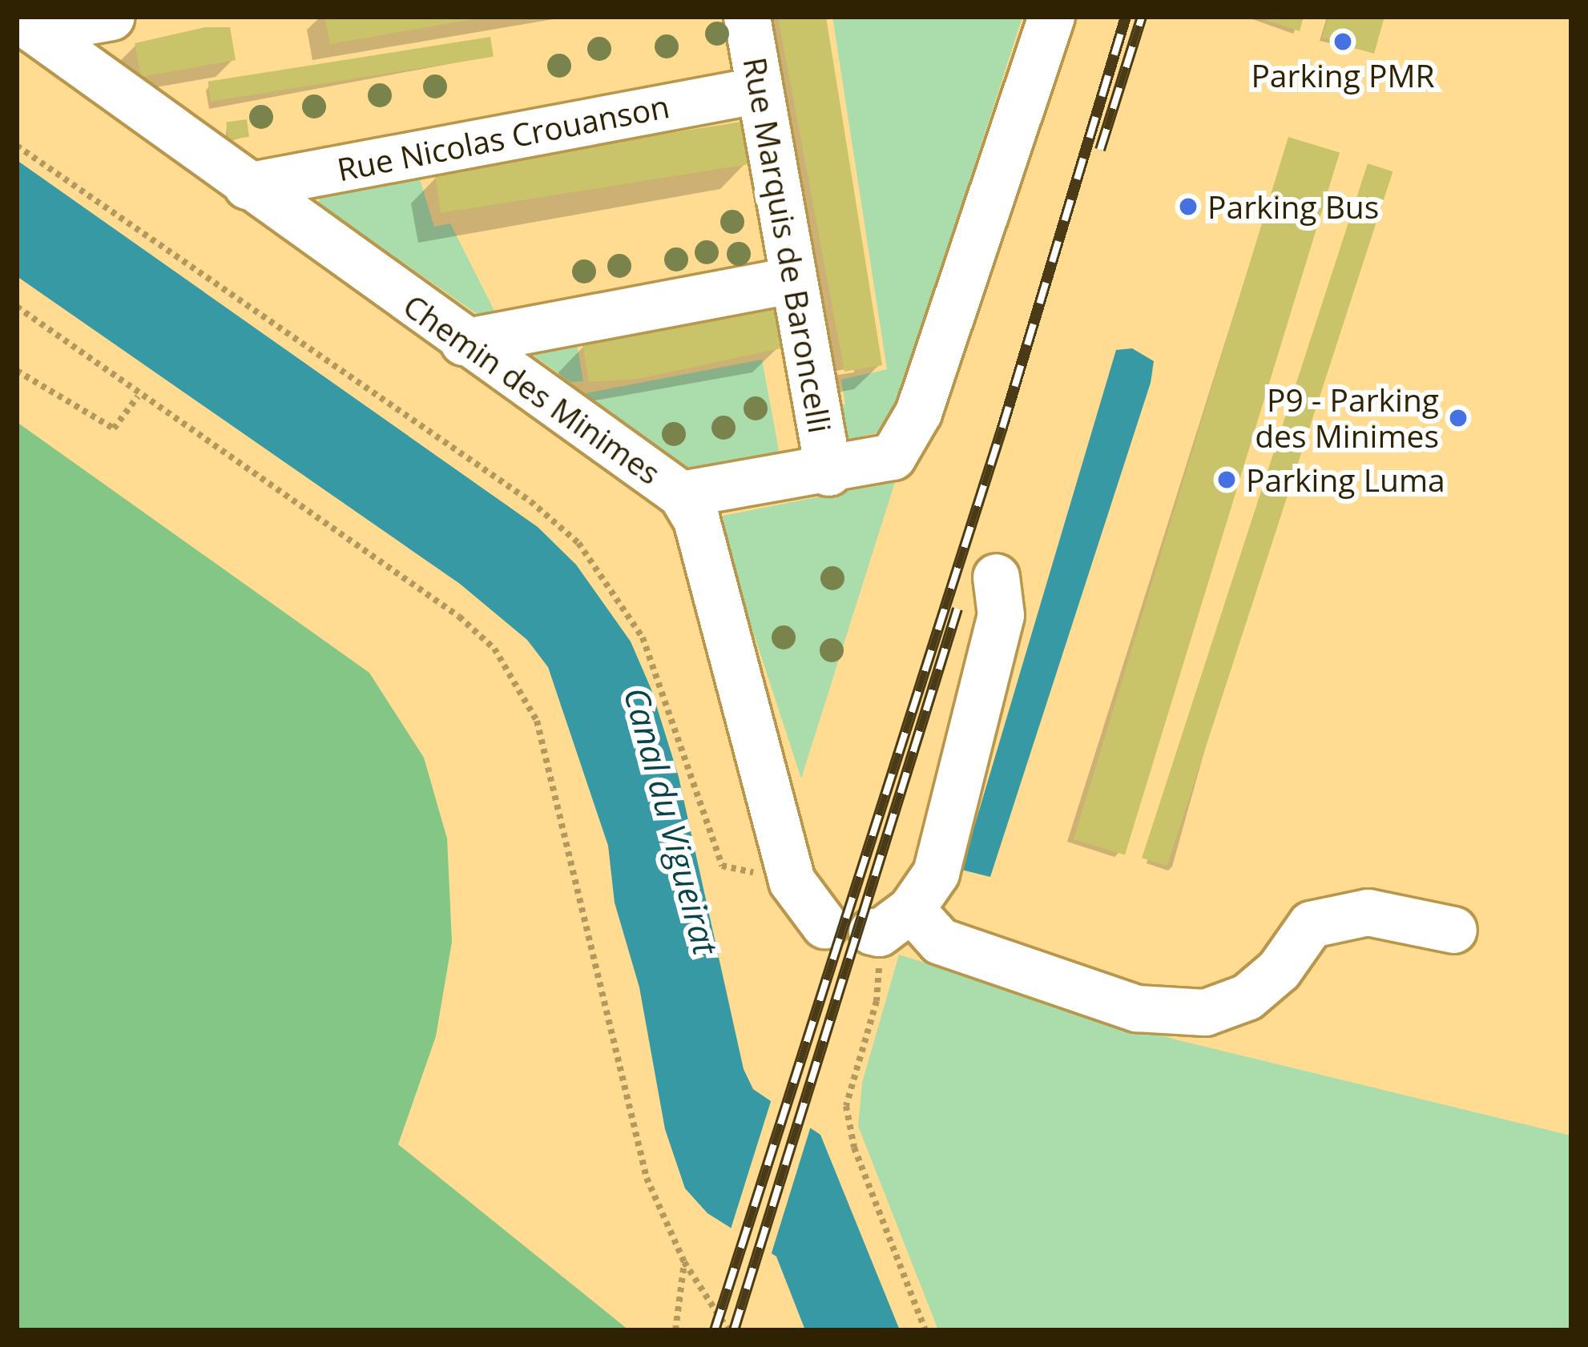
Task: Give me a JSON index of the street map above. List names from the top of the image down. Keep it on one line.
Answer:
{"streets":{"street":["Rue Nicolas Crouanson","Rue Marquis de Baroncelli","Chemin des Minimes"]},"crossings":[["Rue Nicolas Crouanson","Rue Marquis de Baroncelli"],["Rue Nicolas Crouanson","Chemin des Minimes"],["Rue Marquis de Baroncelli","Chemin des Minimes"]],"water":["Canal du Vigueirat"],"places":["Parking PMR","Parking Bus","P9 - Parking des Minimes","Parking Luma"]}
